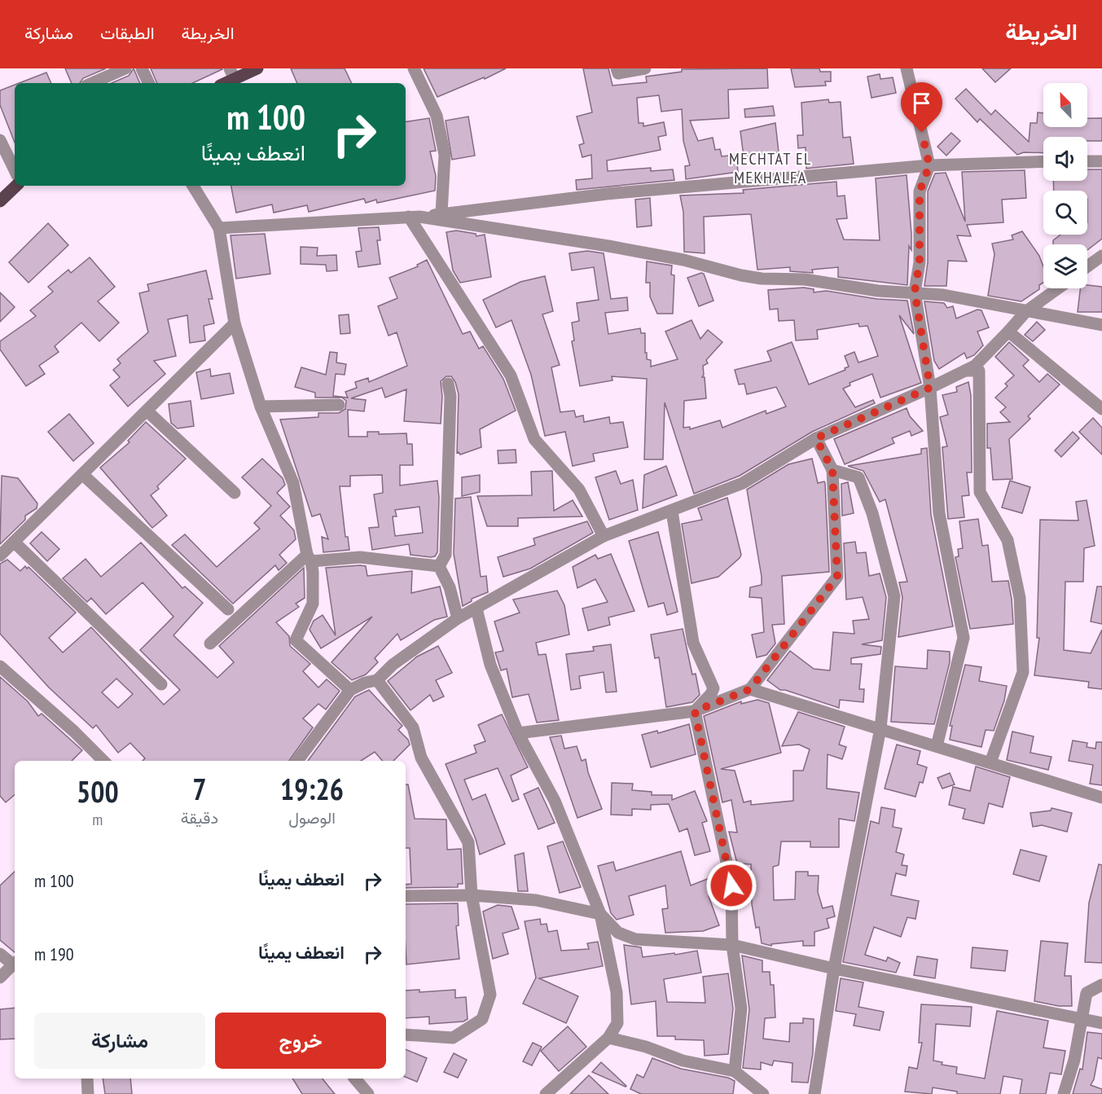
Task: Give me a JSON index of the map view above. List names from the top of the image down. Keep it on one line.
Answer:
{"districts":["MECHTAT EL MEKHALFA"],"north":"top left","page":{"header":"الخريطة","nav":["الخريطة","الطبقات","مشاركة"],"turn":["100 m","انعطف يمينًا"],"eta":["19:26","الوصول","7","دقيقة","500","m"],"list":[{"name":"انعطف يمينًا","value":"100 m"},{"name":"انعطف يمينًا","value":"190 m"}],"buttons":["خروج","مشاركة"]}}
